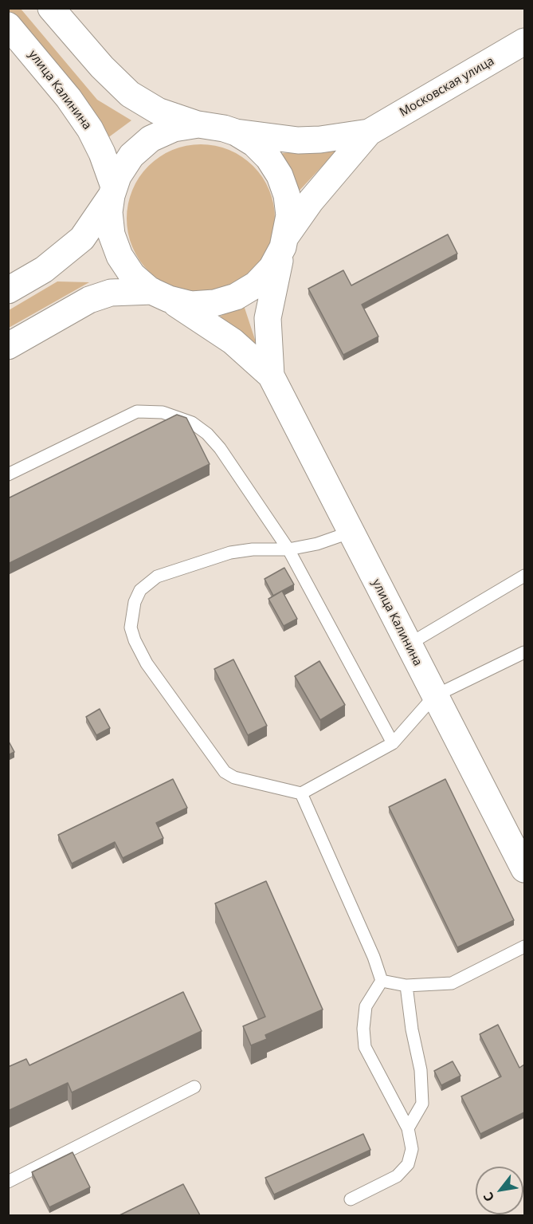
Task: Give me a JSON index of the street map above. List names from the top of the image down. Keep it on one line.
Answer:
{"streets":{"main road":["Московская улица","улица Калинина"]},"crossings":[["Московская улица","улица Калинина"]],"north":"bottom left"}
